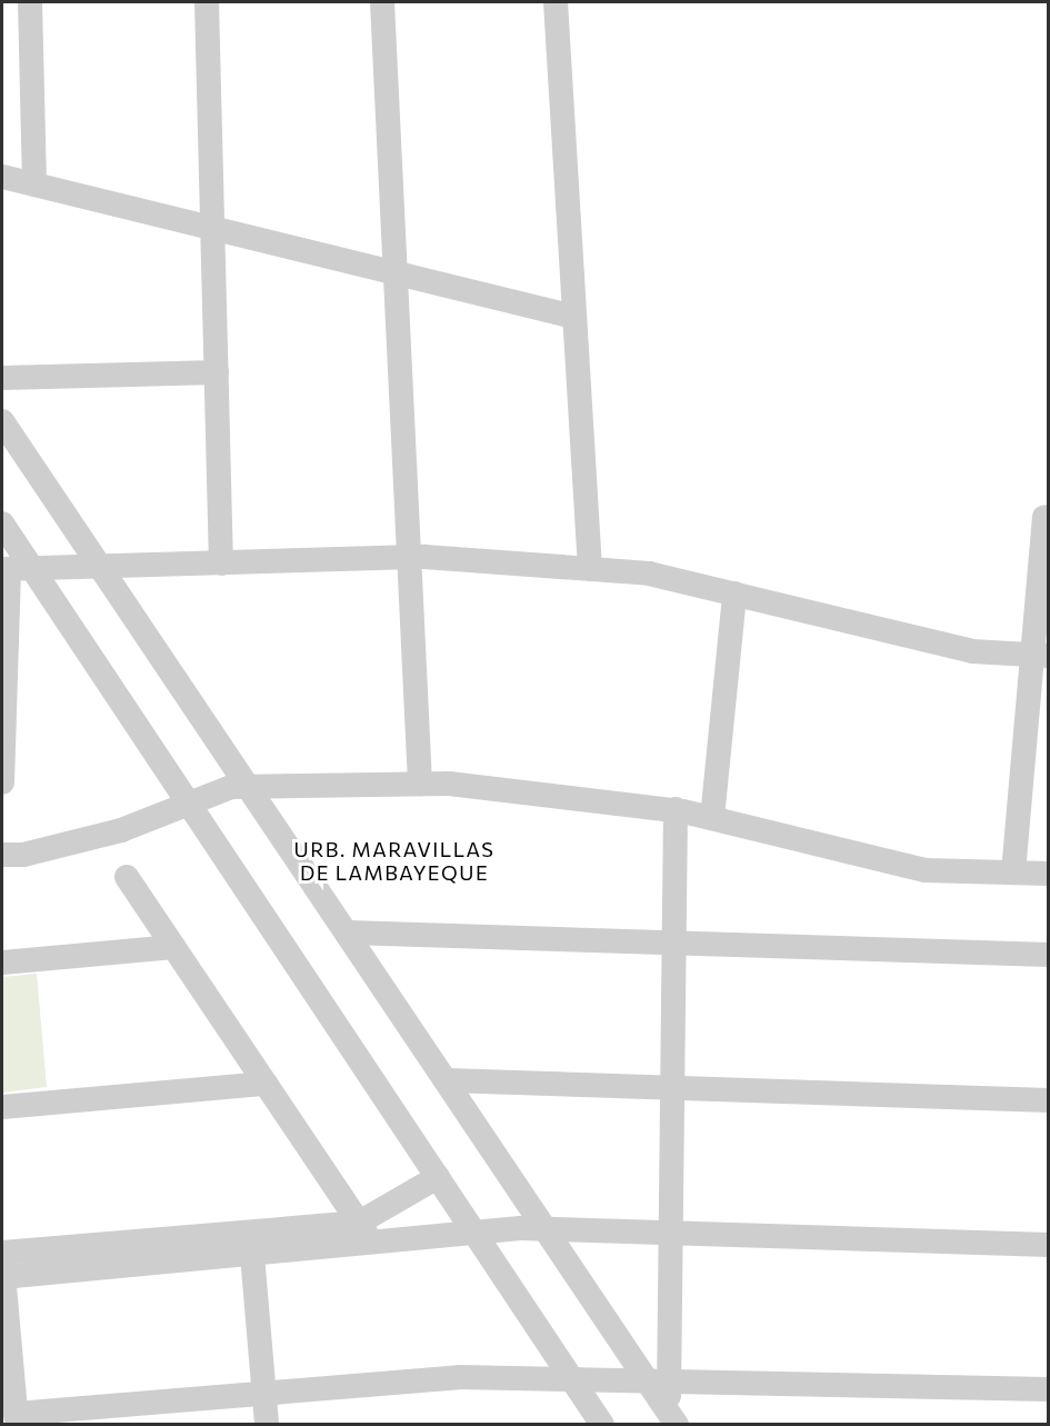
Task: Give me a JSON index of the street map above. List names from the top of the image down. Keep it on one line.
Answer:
{"districts":["URB. MARAVILLAS DE LAMBAYEQUE"]}
